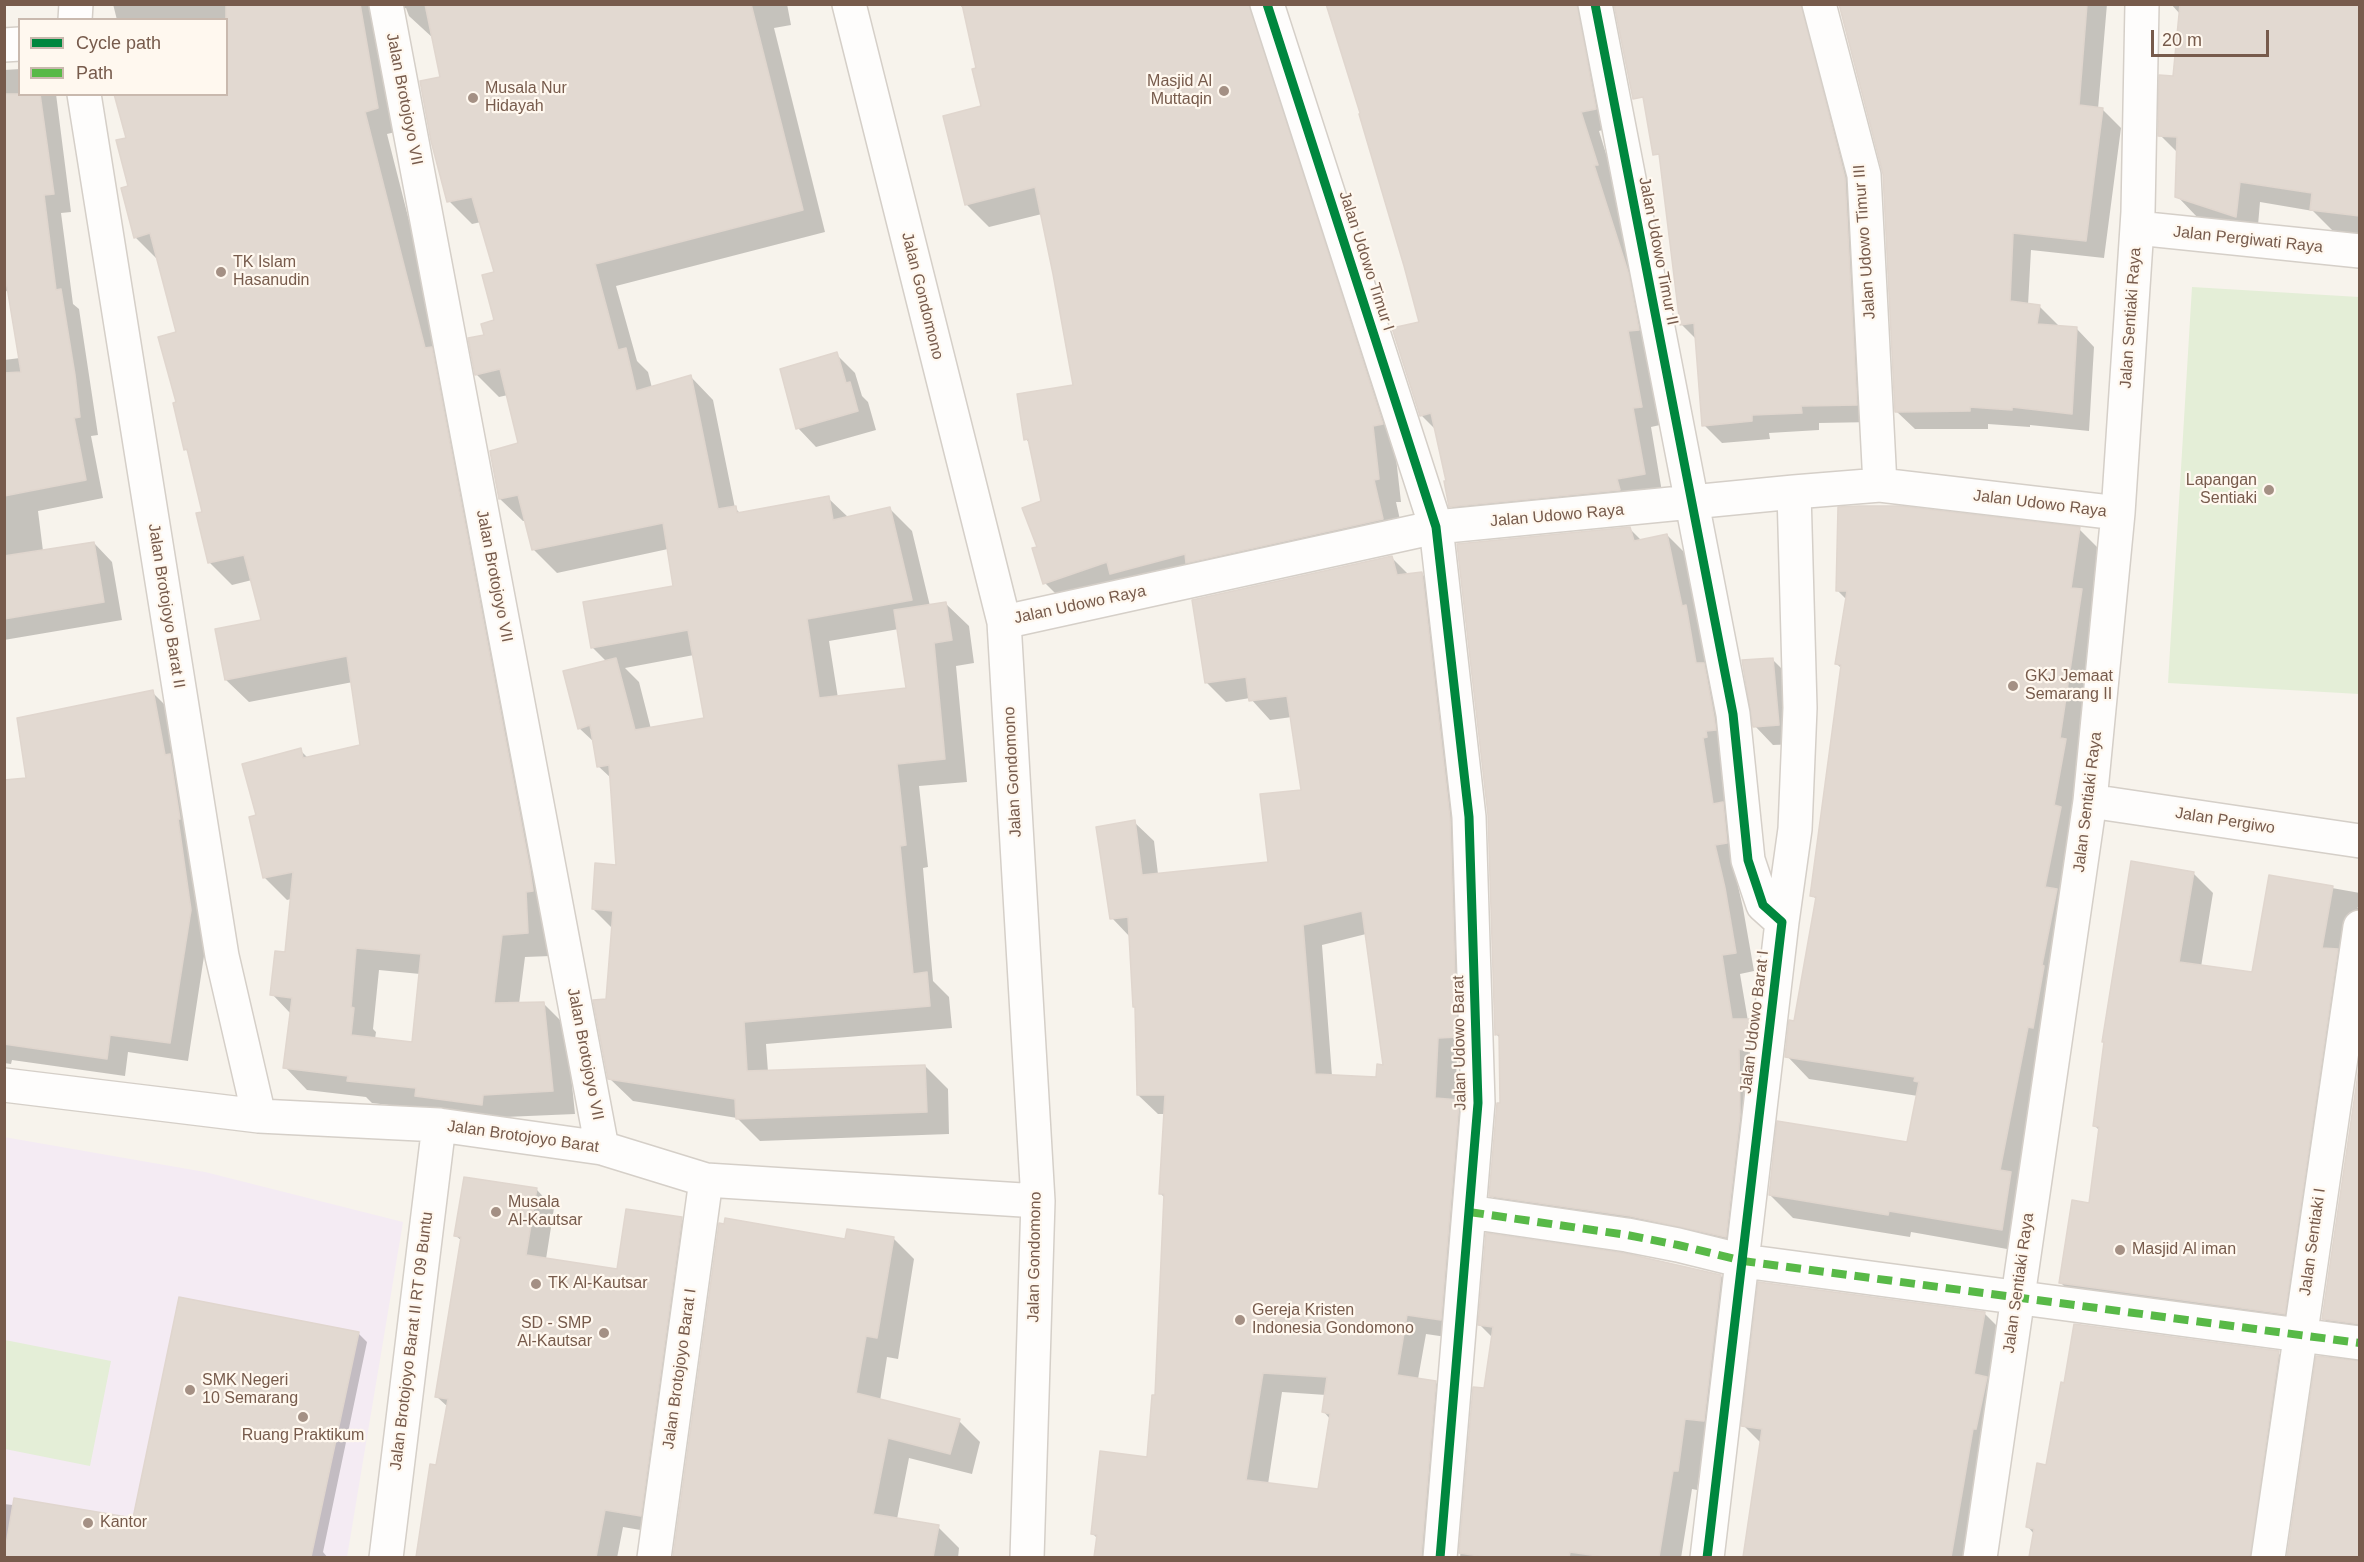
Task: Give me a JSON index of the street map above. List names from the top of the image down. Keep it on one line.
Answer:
{"streets":{"street":["Jalan Brotojoyo VII","Jalan Pergiwati Raya","Jalan Udowo Timur III","Jalan Udowo Timur II","Jalan Udowo Timur I","Jalan Gondomono","Jalan Sentiaki Raya","Jalan Udowo Raya","Jalan Brotojoyo Barat II","Jalan Pergiwo","Jalan Udowo Barat I","Jalan Udowo Barat","Jalan Brotojoyo Barat","Jalan Sentiaki I","Jalan Brotojoyo Barat II RT 09 Buntu","Jalan Brotojoyo Barat I"]},"crossings":[["Jalan Brotojoyo VII","Jalan Brotojoyo Barat"],["Jalan Pergiwati Raya","Jalan Sentiaki Raya"],["Jalan Udowo Timur III","Jalan Udowo Raya"],["Jalan Udowo Timur II","Jalan Udowo Raya"],["Jalan Udowo Timur I","Jalan Udowo Raya"],["Jalan Udowo Timur I","Jalan Udowo Barat"],["Jalan Gondomono","Jalan Udowo Raya"],["Jalan Gondomono","Jalan Brotojoyo Barat"],["Jalan Sentiaki Raya","Jalan Udowo Raya"],["Jalan Sentiaki Raya","Jalan Pergiwo"],["Jalan Udowo Raya","Jalan Udowo Barat I"],["Jalan Udowo Raya","Jalan Udowo Barat"],["Jalan Brotojoyo Barat II","Jalan Brotojoyo Barat"],["Jalan Brotojoyo Barat","Jalan Brotojoyo Barat II RT 09 Buntu"],["Jalan Brotojoyo Barat","Jalan Brotojoyo Barat I"]],"places":["Masjid Al Muttaqin","Musala Nur Hidayah","TK Islam Hasanudin","Lapangan Sentiaki","GKJ Jemaat Semarang II","Musala Al-Kautsar","Masjid Al iman","TK Al-Kautsar","Gereja Kristen Indonesia Gondomono","SD - SMP Al-Kautsar","SMK Negeri 10 Semarang","Ruang Praktikum","Kantor"],"legend":["Cycle path","Path"],"scale_bar":"20 m"}
